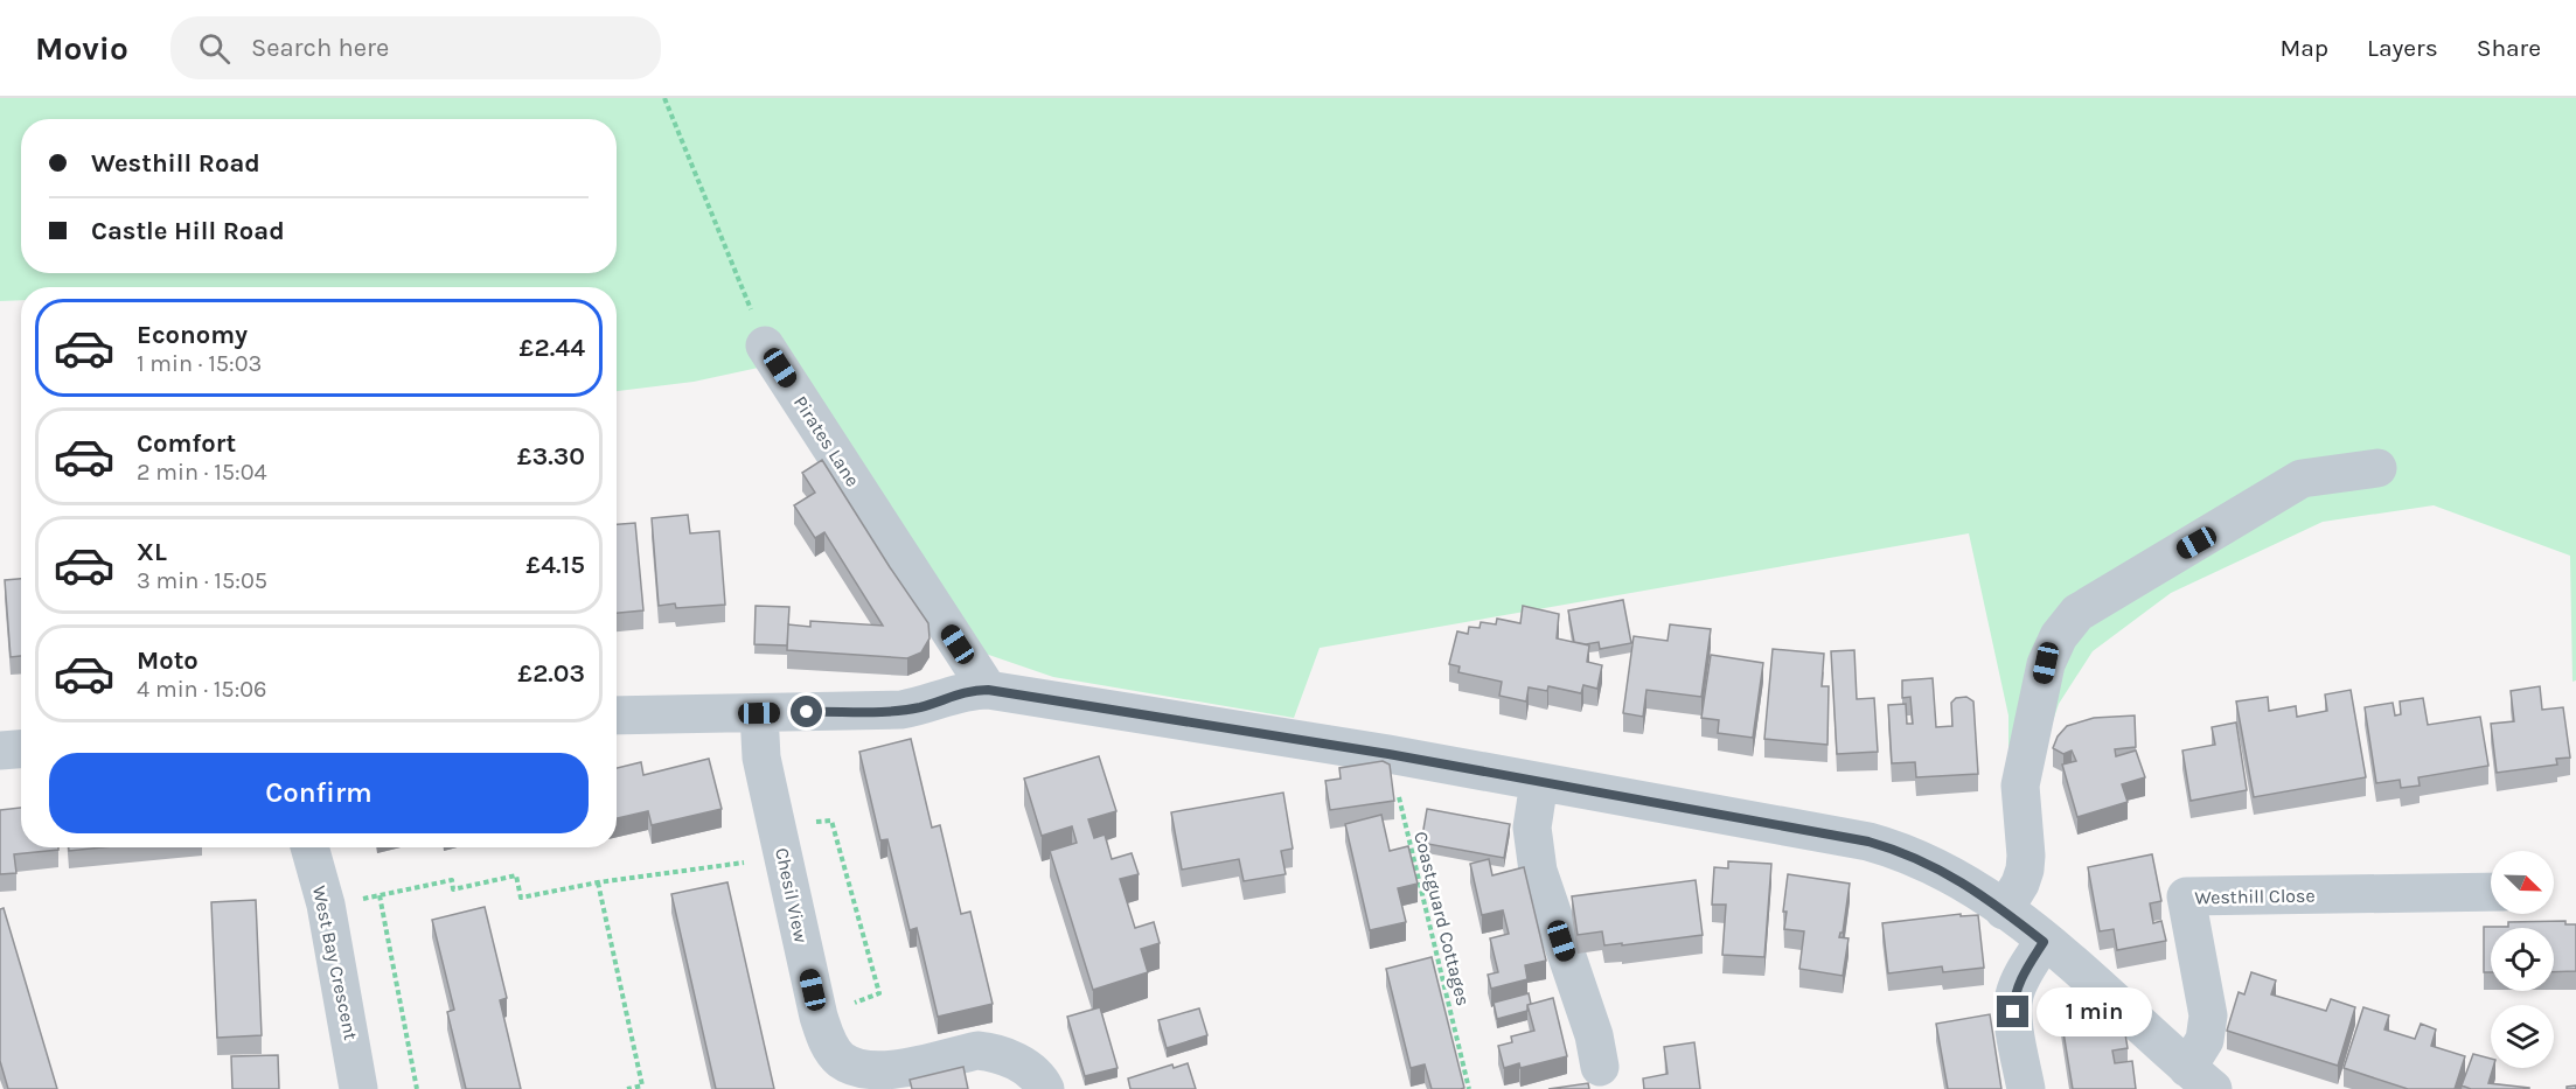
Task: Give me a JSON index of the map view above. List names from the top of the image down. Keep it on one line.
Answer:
{"streets":{"street":["Pirates Lane","Chesil View","Westhill Close","West Bay Crescent"],"path":["Coastguard Cottages"]},"north":"bottom right","page":{"header":"Movio","search":"Search here","nav":["Map","Layers","Share"],"banner":["Westhill Road","Castle Hill Road"],"list":[{"name":"Economy","note":"1 min · 15:03","value":"£2.44"},{"name":"Comfort","note":"2 min · 15:04","value":"£3.30"},{"name":"XL","note":"3 min · 15:05","value":"£4.15"},{"name":"Moto","note":"4 min · 15:06","value":"£2.03"}],"buttons":"Confirm","bubble":"1 min"}}
